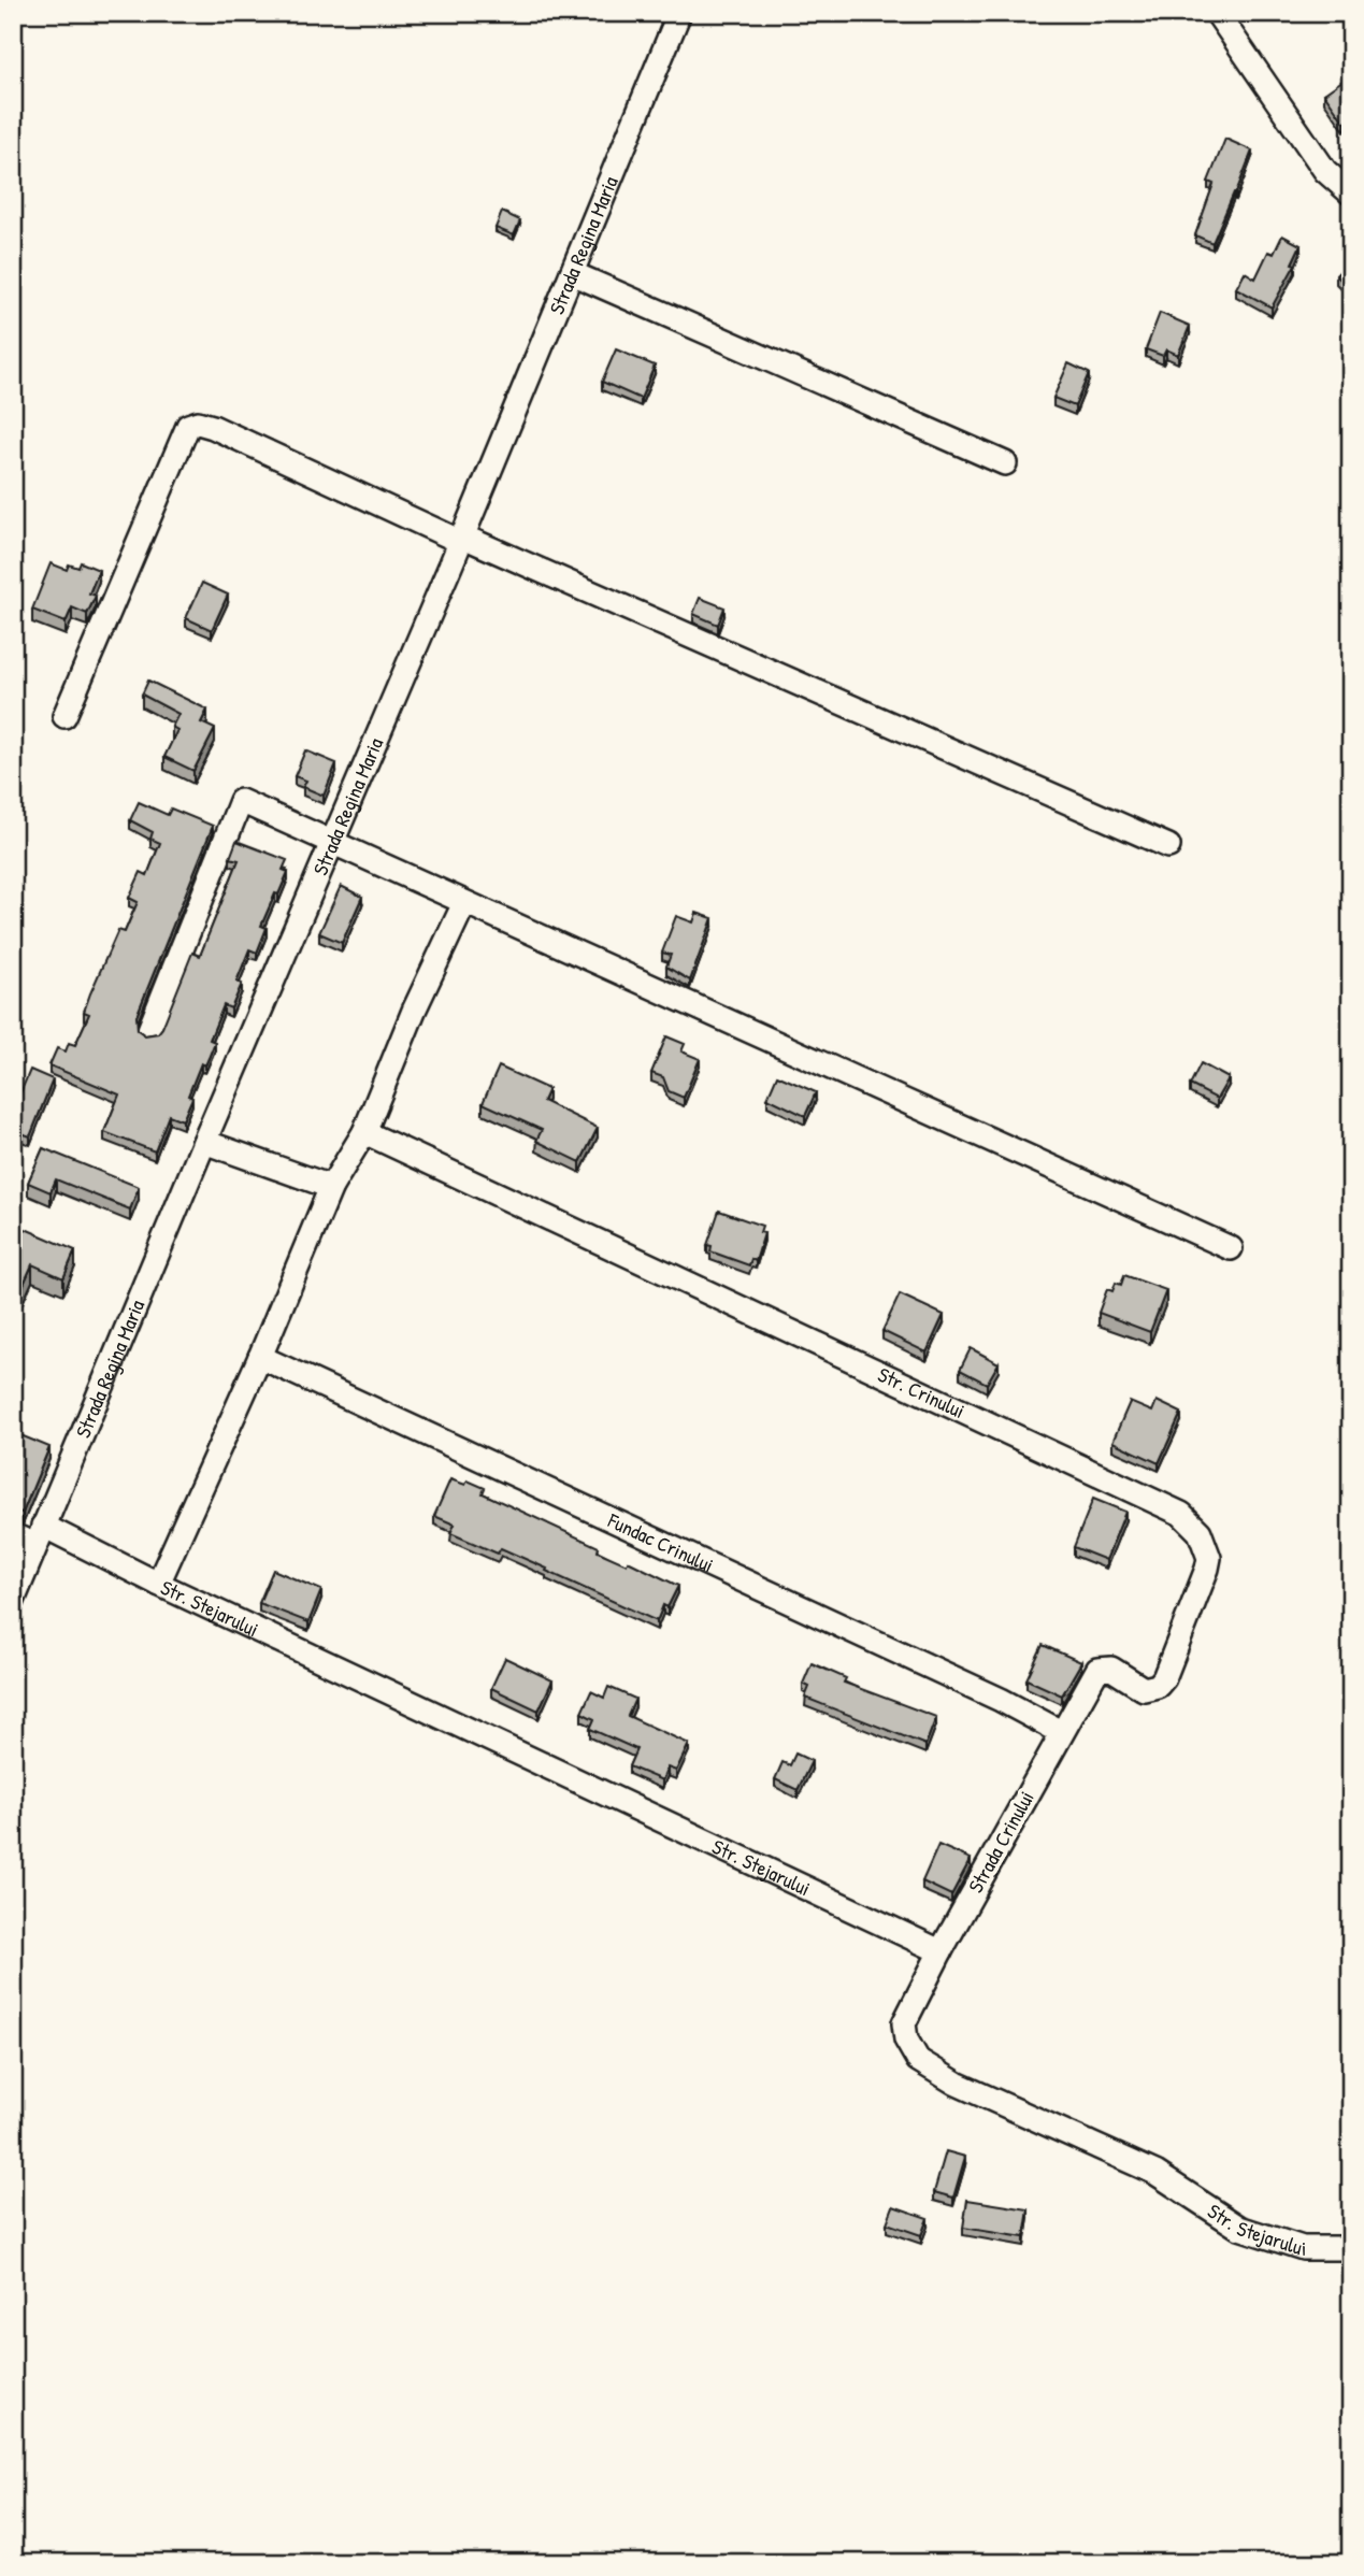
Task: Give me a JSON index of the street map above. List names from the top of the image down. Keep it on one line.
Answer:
{"streets":{"street":["Strada Regina Maria","Str. Crinului","Fundac Crinului","Str. Stejarului","Strada Crinului"]},"crossings":[["Strada Regina Maria","Str. Stejarului"],["Str. Crinului","Fundac Crinului"],["Str. Crinului","Strada Crinului"],["Fundac Crinului","Strada Crinului"],["Str. Stejarului","Strada Crinului"]]}
